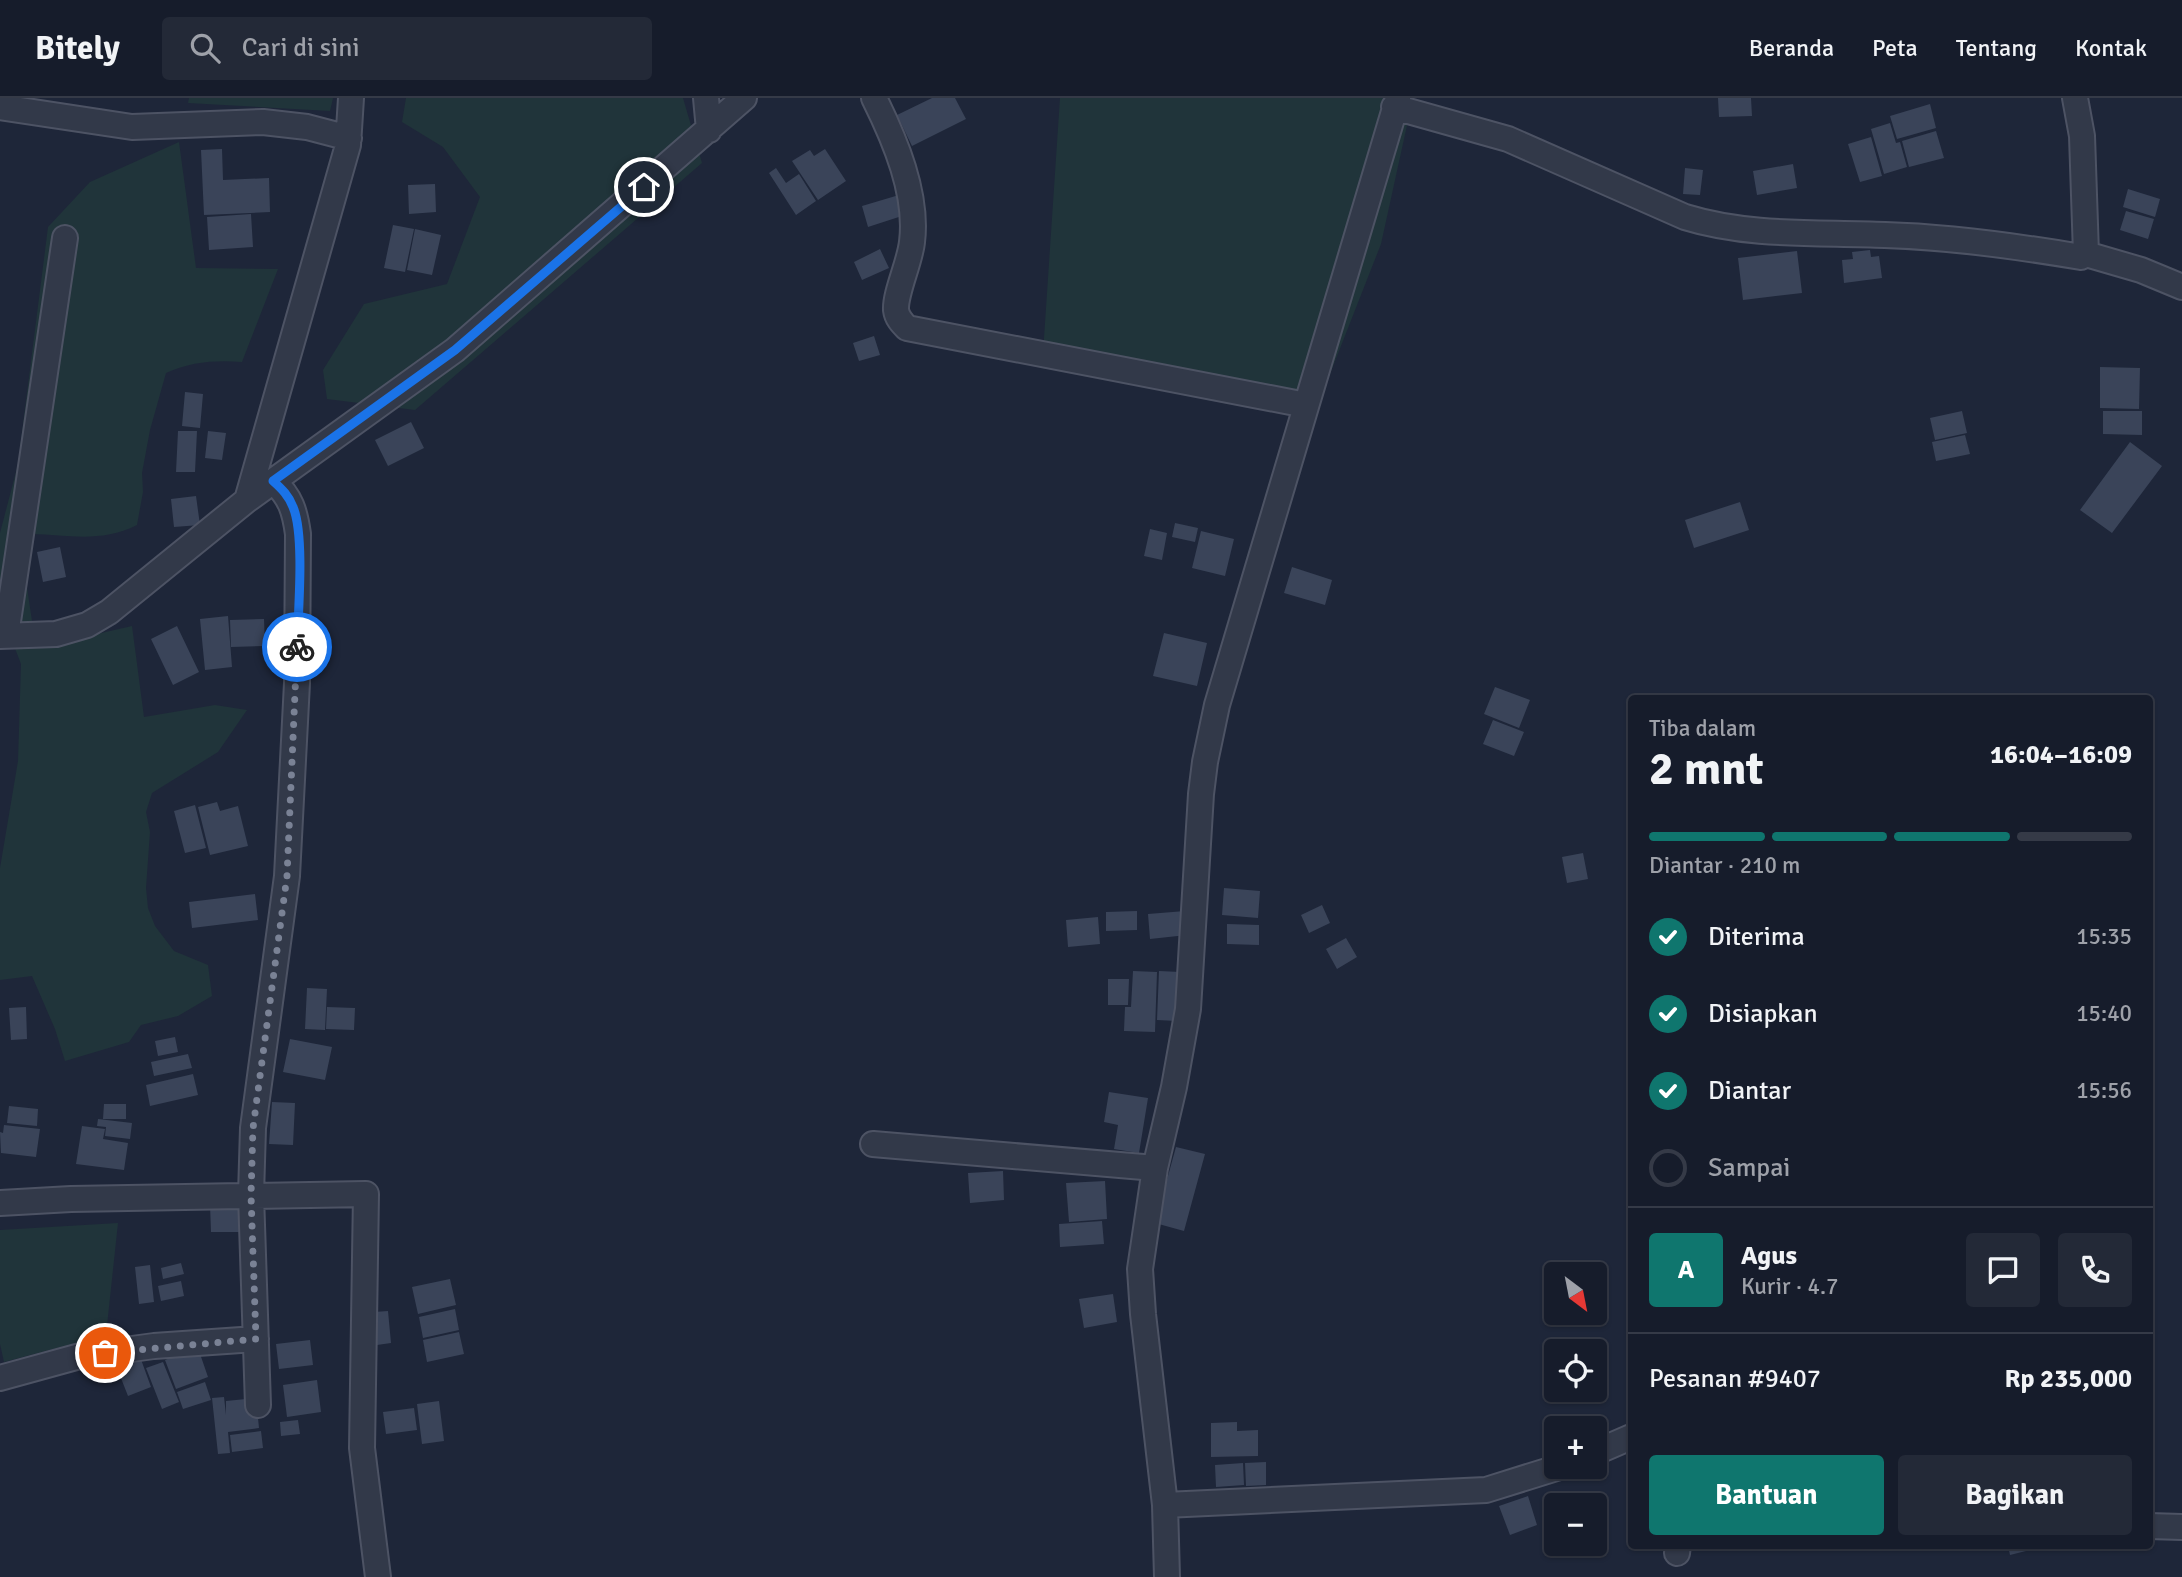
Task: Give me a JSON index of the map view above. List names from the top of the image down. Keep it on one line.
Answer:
{"north":"bottom right","page":{"header":"Bitely","search":"Cari di sini","nav":["Beranda","Peta","Tentang","Kontak"],"heading":["2 mnt","Tiba dalam","16:04–16:09"],"panel":["Agus","Kurir · 4.7","Pesanan #9407","Rp 235,000"],"bar":"Diantar · 210 m","list":[["Diterima","15:35"],["Disiapkan","15:40"],["Diantar","15:56"],"Sampai"],"round":"A","map_buttons":["+","−"],"buttons":["Bantuan","Bagikan"]}}
